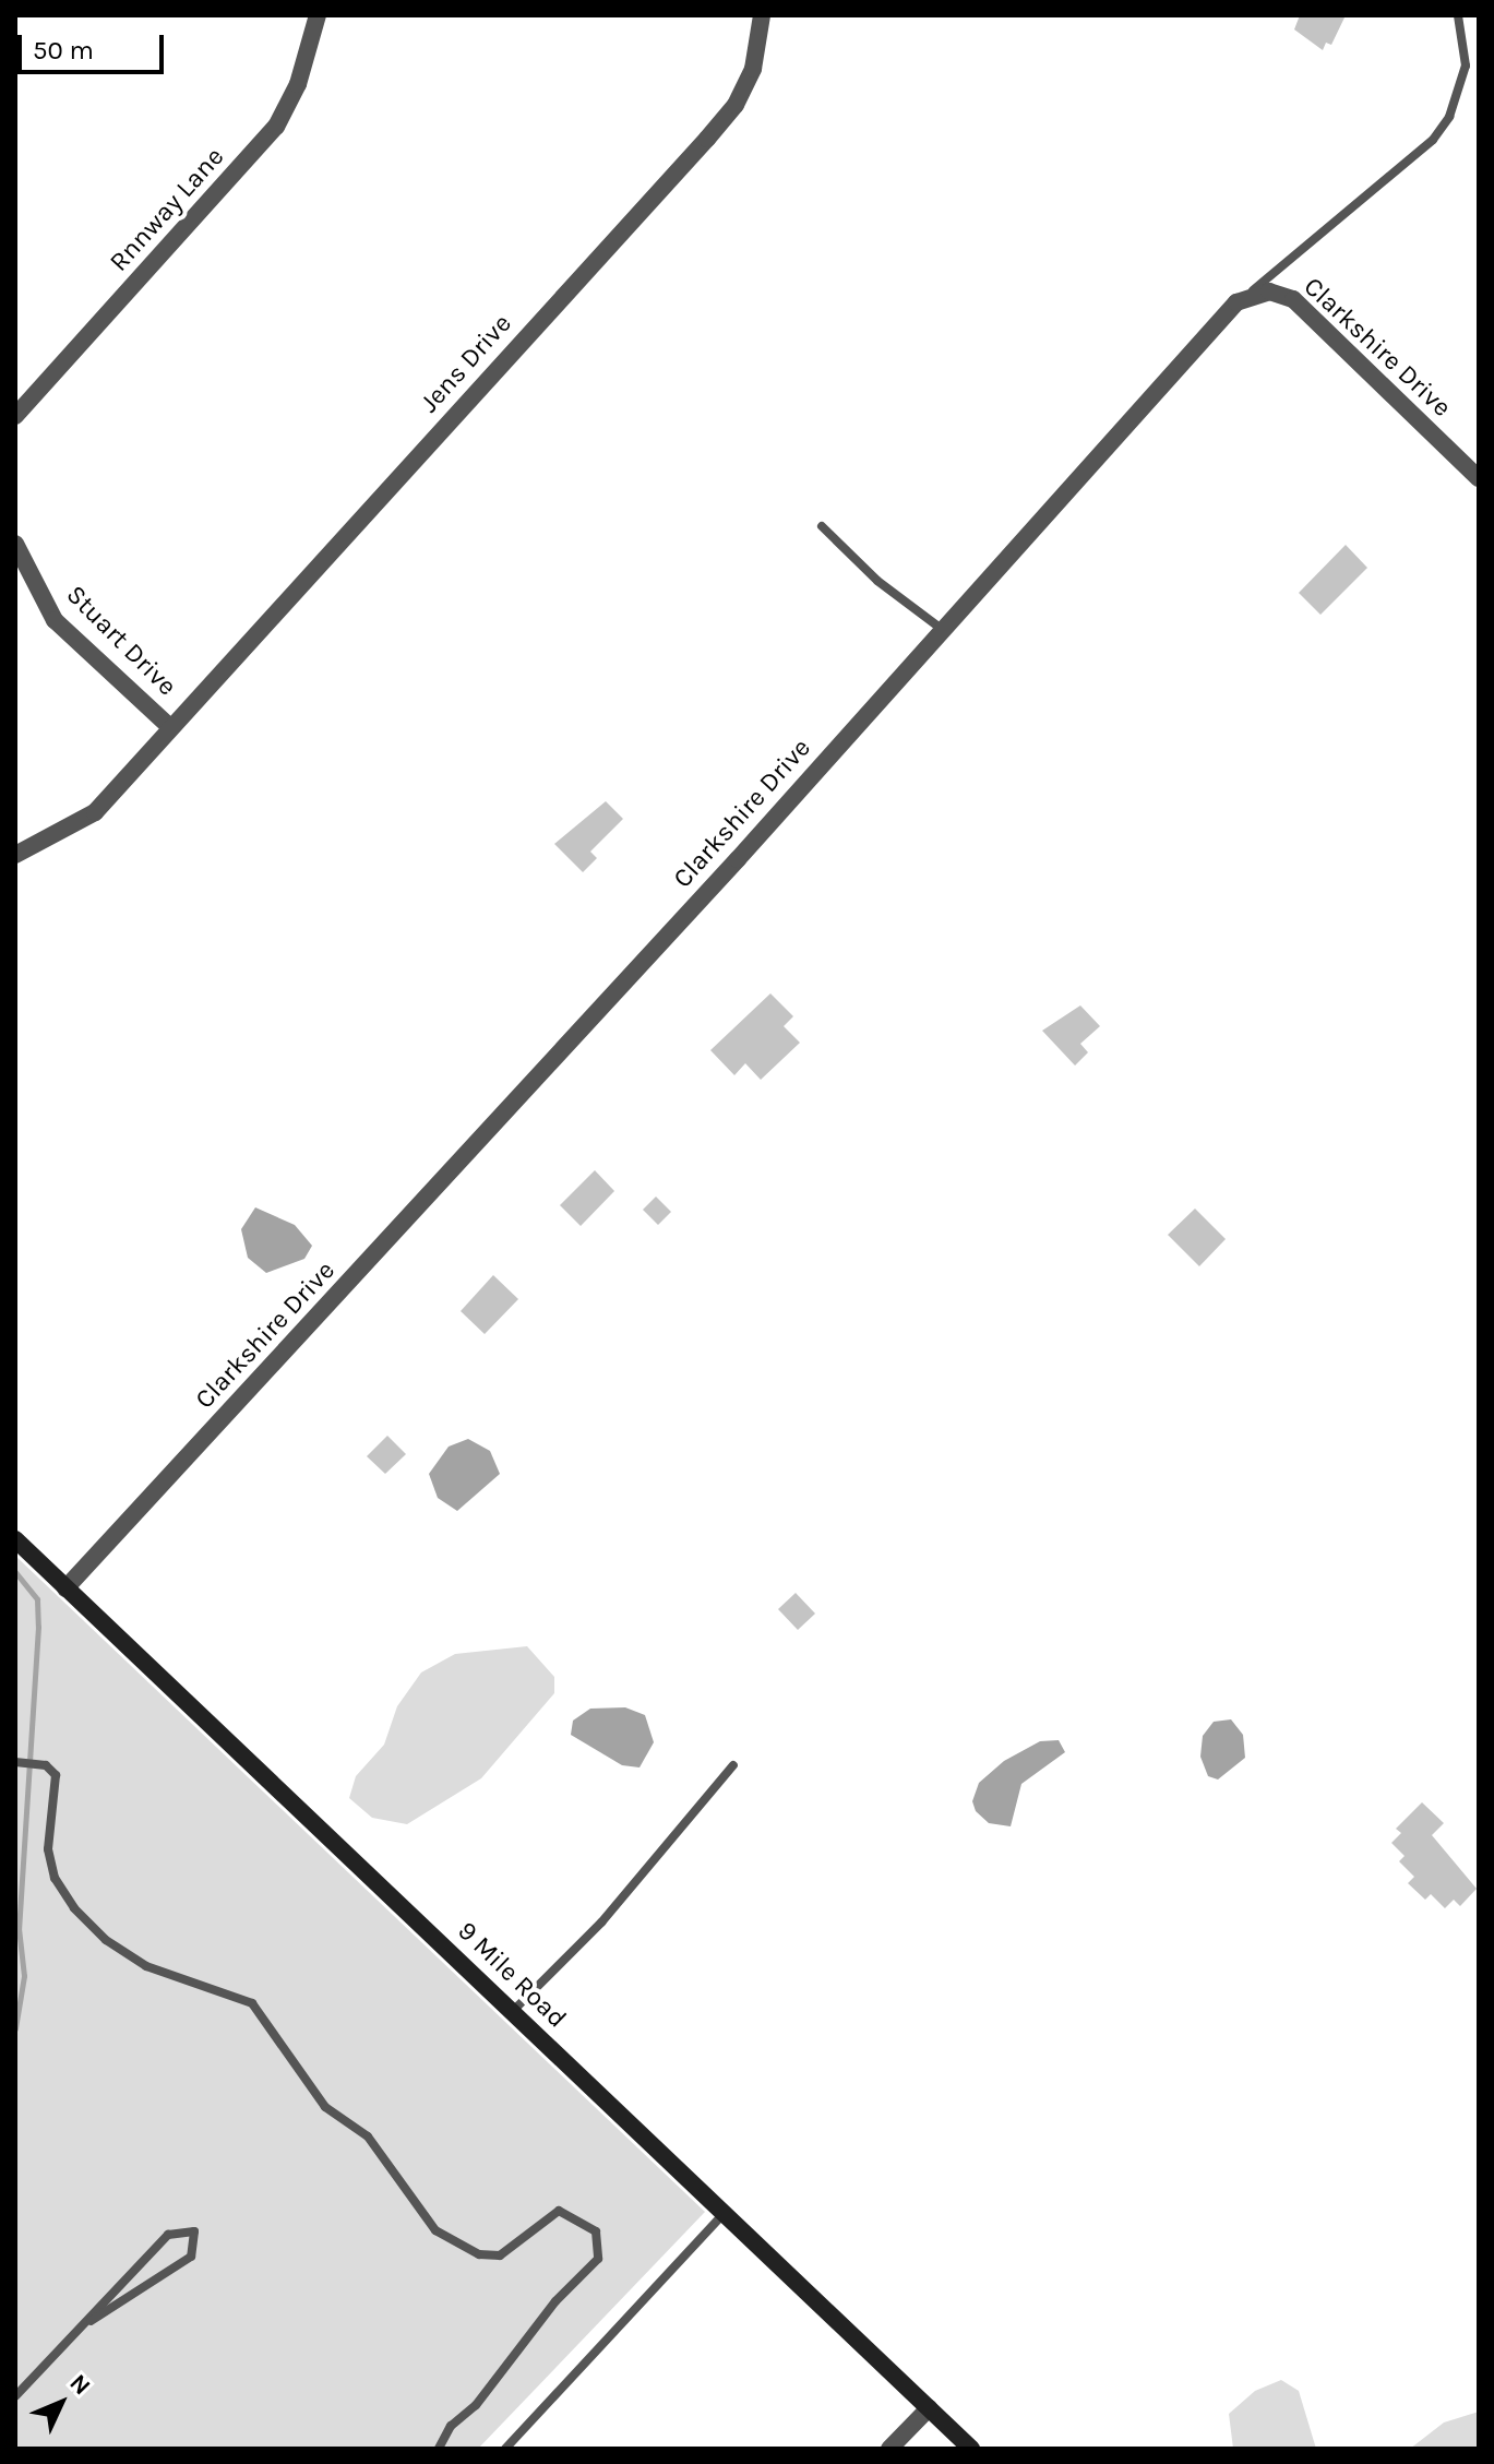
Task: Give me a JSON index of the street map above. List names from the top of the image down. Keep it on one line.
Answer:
{"streets":{"street":["Rnnway Lane","Clarkshire Drive","Jens Drive","Stuart Drive","9 Mile Road"]},"crossings":[["Clarkshire Drive","9 Mile Road"],["Jens Drive","Stuart Drive"]],"scale_bar":"50 m","north":"top right"}
